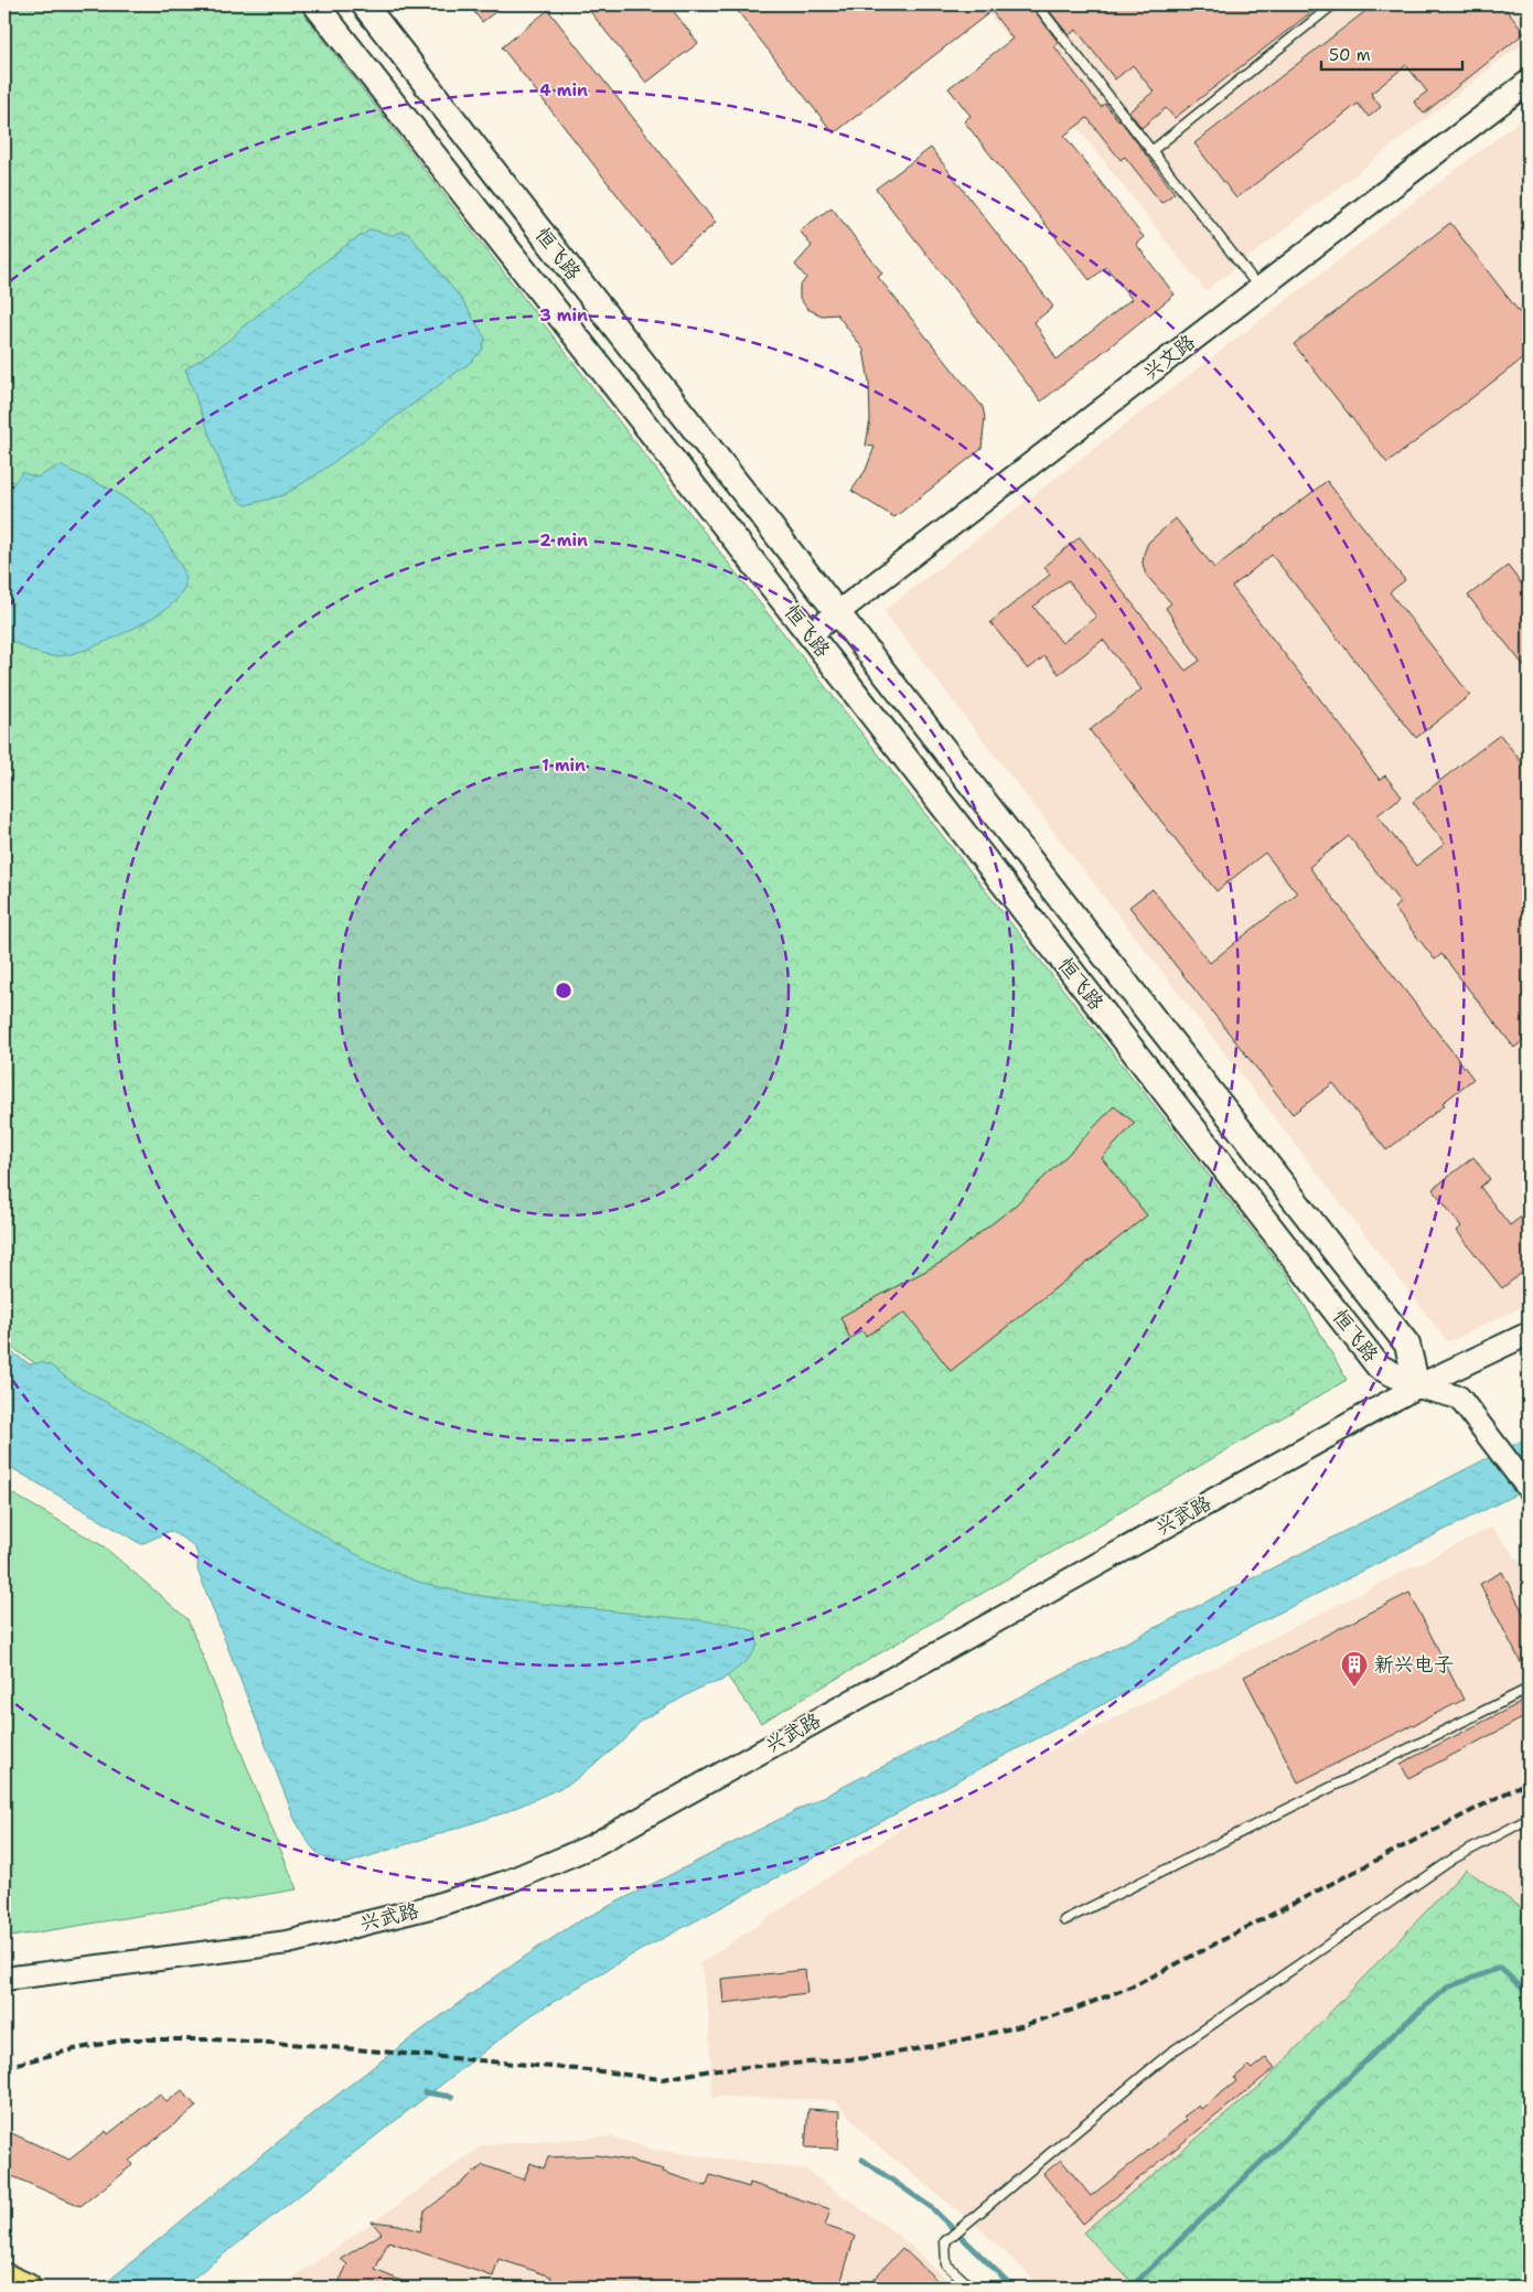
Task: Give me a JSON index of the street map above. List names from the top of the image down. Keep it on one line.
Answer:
{"streets":{"main road":["恒飞路"],"street":["兴文路","兴武路"]},"crossings":[["恒飞路","兴文路"],["恒飞路","兴武路"]],"places":{"building":["新兴电子"]},"scale_bar":"50 m","rings":["4 min","3 min","2 min","1 min"]}
